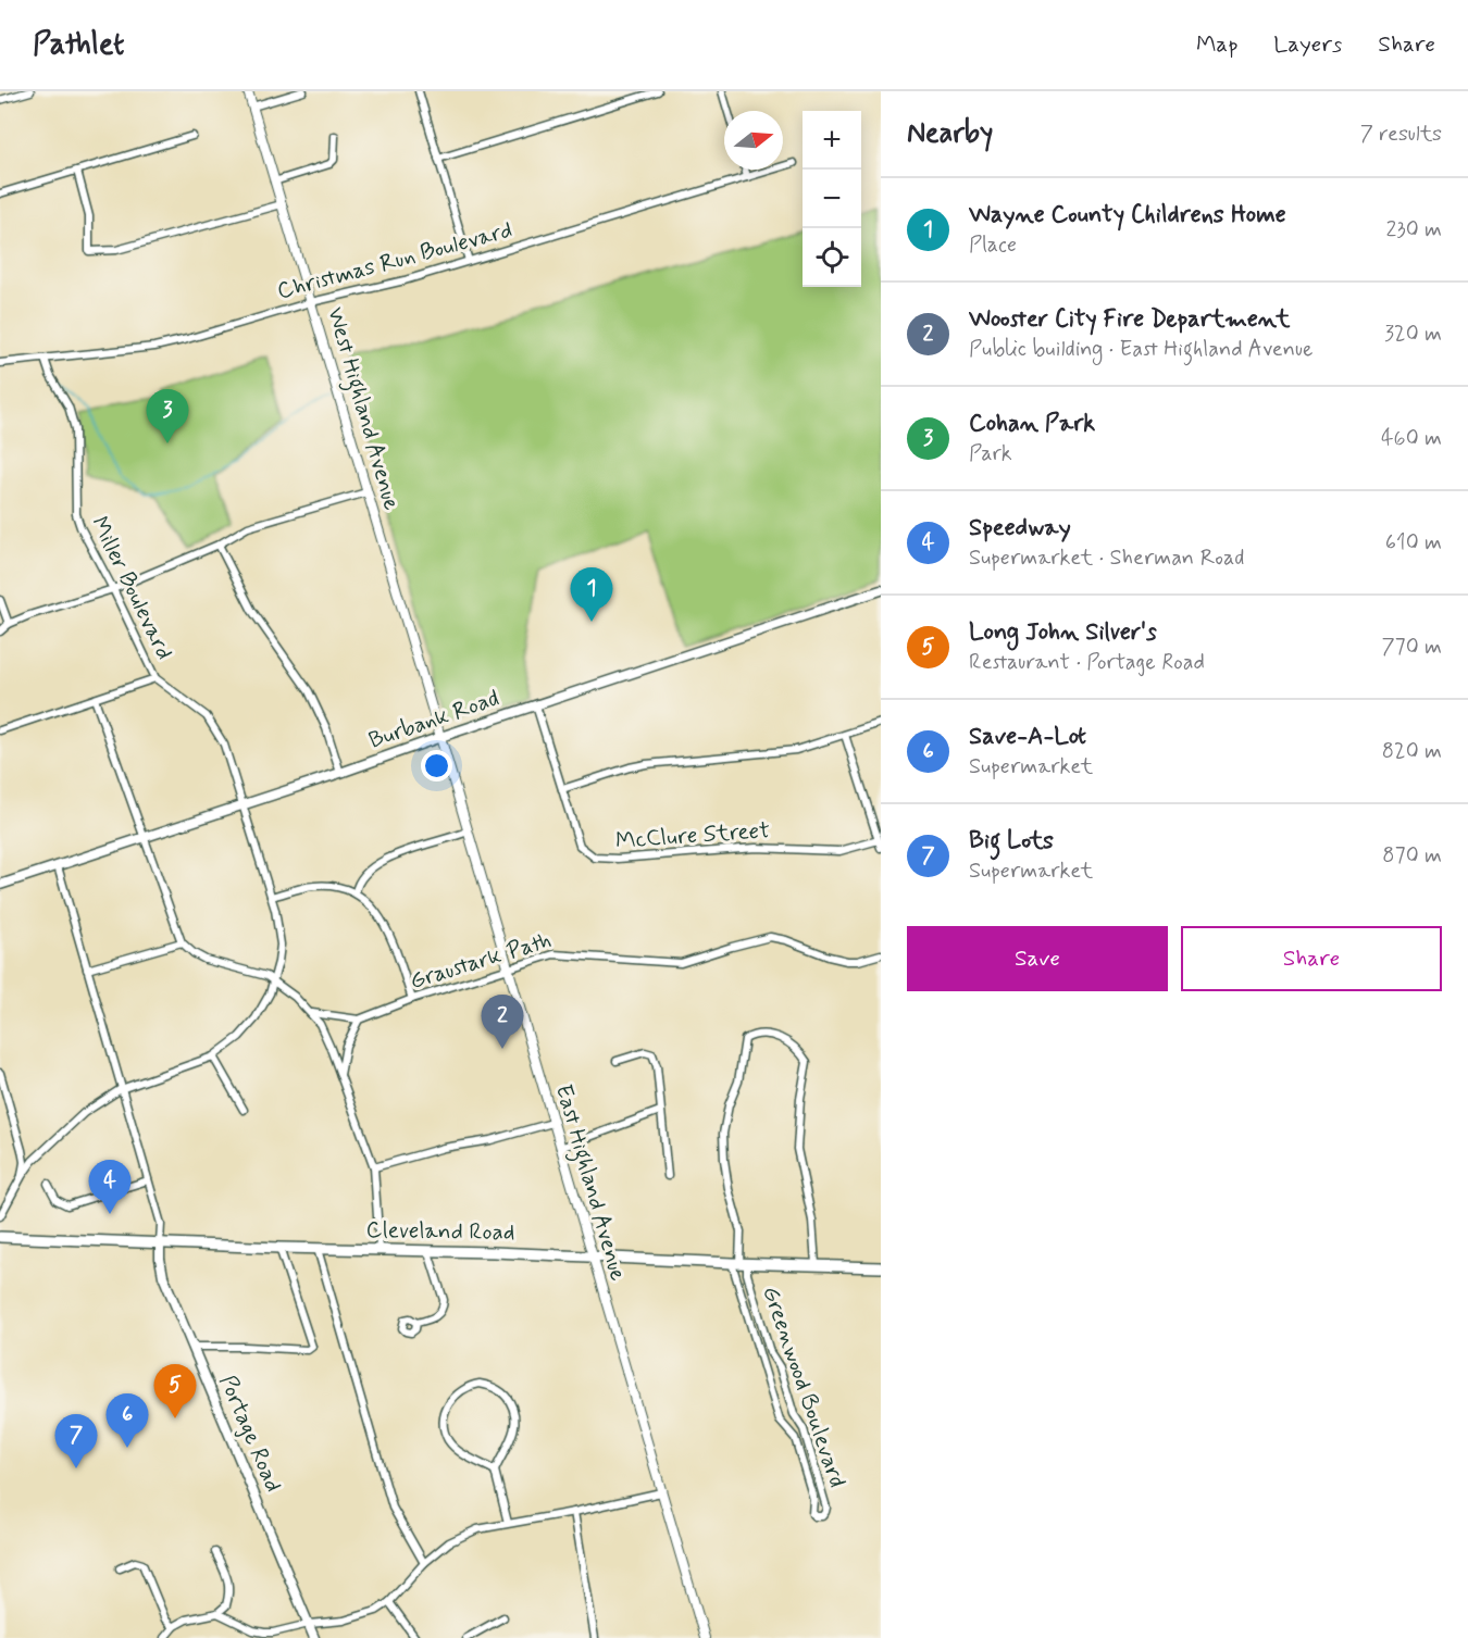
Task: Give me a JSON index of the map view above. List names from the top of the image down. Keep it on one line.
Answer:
{"streets":{"main road":["Burbank Road","Cleveland Road","Portage Road"],"street":["Christmas Run Boulevard","West Highland Avenue","Miller Boulevard","McClure Street","Graustark Path","East Highland Avenue","Greenwood Boulevard"]},"crossings":[["Christmas Run Boulevard","West Highland Avenue"],["Christmas Run Boulevard","Miller Boulevard"],["West Highland Avenue","Burbank Road"],["West Highland Avenue","East Highland Avenue"],["Miller Boulevard","Burbank Road"],["Burbank Road","McClure Street"],["Burbank Road","East Highland Avenue"],["Graustark Path","East Highland Avenue"],["East Highland Avenue","Cleveland Road"],["Cleveland Road","Greenwood Boulevard"],["Cleveland Road","Portage Road"]],"north":"right","page":{"header":"Pathlet","nav":["Map","Layers","Share"],"heading":["Nearby","7 results"],"map_buttons":["+","−"],"list":[{"mark":"1","name":"Wayne County Childrens Home","note":"Place","value":"230 m"},{"mark":"2","name":"Wooster City Fire Department","note":"Public building · East Highland Avenue","value":"320 m"},{"mark":"3","name":"Cohan Park","note":"Park","value":"460 m"},{"mark":"4","name":"Speedway","note":"Supermarket · Sherman Road","value":"610 m"},{"mark":"5","name":"Long John Silver's","note":"Restaurant · Portage Road","value":"770 m"},{"mark":"6","name":"Save-A-Lot","note":"Supermarket","value":"820 m"},{"mark":"7","name":"Big Lots","note":"Supermarket","value":"870 m"}],"pins":["3","1","2","4","5","6","7"],"buttons":["Save","Share"]}}
